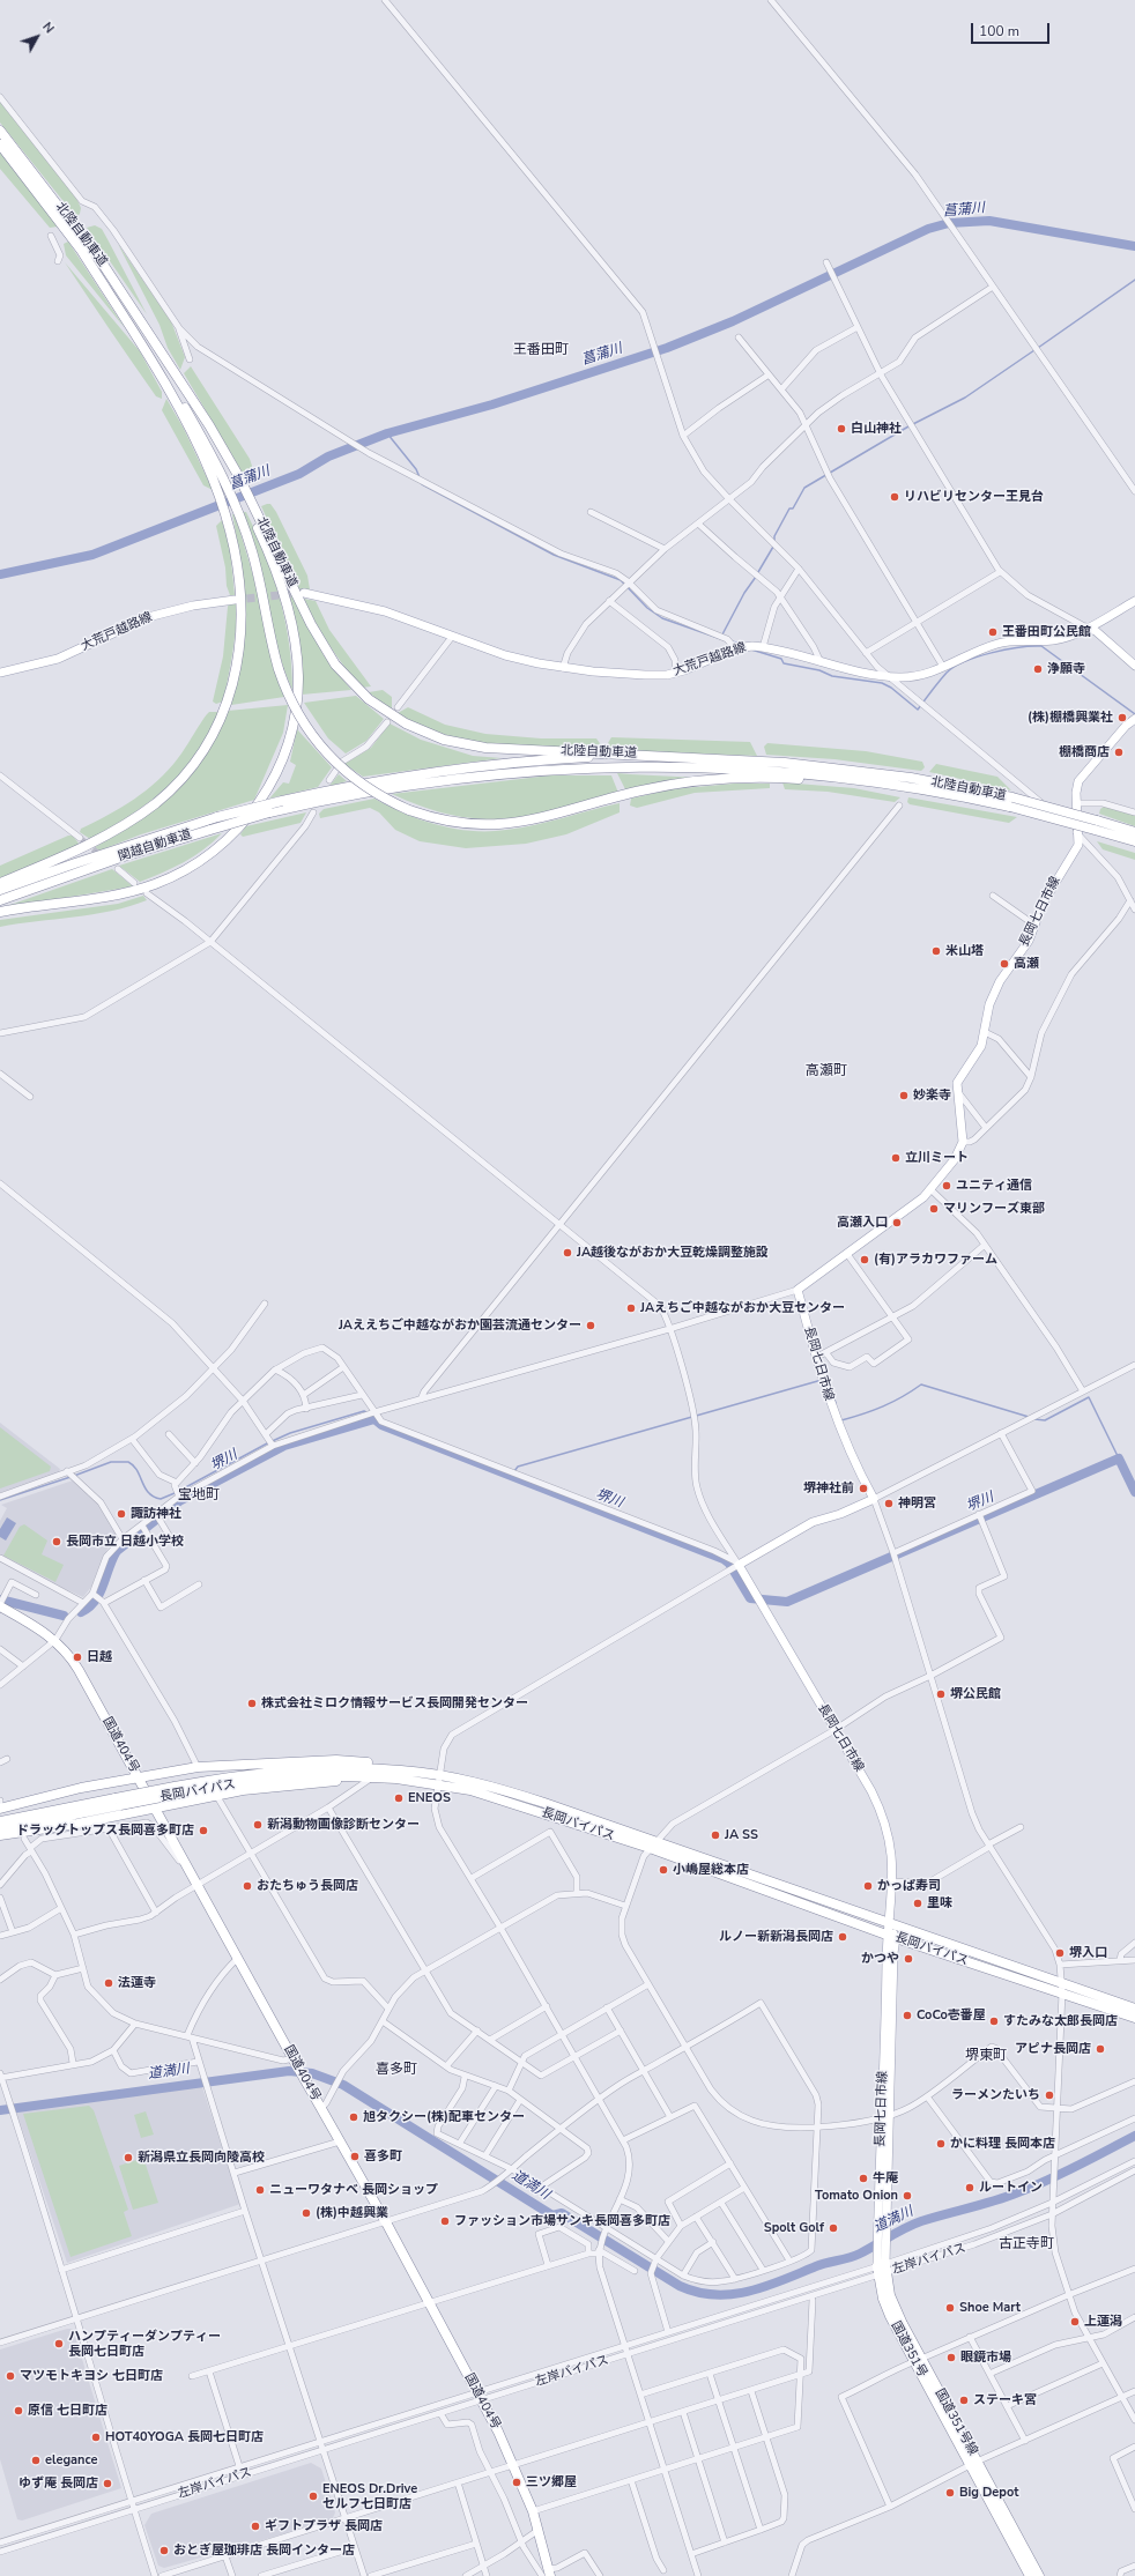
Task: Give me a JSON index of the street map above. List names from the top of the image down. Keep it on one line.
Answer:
{"streets":{"highway":["北陸自動車道","関越自動車道","国道404号","長岡バイパス","国道351号","国道351号線"],"main road":["大荒戸越路線","長岡七日市線"],"street":["左岸バイパス"]},"crossings":[["北陸自動車道","関越自動車道"],["長岡七日市線","長岡バイパス"],["長岡七日市線","左岸バイパス"],["長岡七日市線","国道351号"],["国道404号","左岸バイパス"],["左岸バイパス","国道351号"],["国道351号","国道351号線"]],"districts":["王番田町","高瀬町","宝地町","堺東町","喜多町","古正寺町"],"water":["菖蒲川","堺川","道満川"],"places":["白山神社","リハビリセンター王見台","王番田町公民館","浄願寺","(株)棚橋興業社","棚橋商店","米山塔","高瀬","妙楽寺","立川ミート","ユニティ通信","マリンフーズ東部","高瀬入口","JA越後ながおか大豆乾燥調整施設","(有)アラカワファーム","JAえちご中越ながおか大豆センター","JAええちご中越ながおか園芸流通センター","堺神社前","神明宮","諏訪神社","長岡市立 日越小学校","日越","堺公民館","株式会社ミロク情報サービス長岡開発センター","ENEOS","新潟動物画像診断センター","ドラッグトップス長岡喜多町店","JA SS","小嶋屋総本店","おたちゅう長岡店","かっぱ寿司","里味","ルノー新新潟長岡店","堺入口","かつや","法蓮寺","CoCo壱番屋","すたみな太郎長岡店","アピナ長岡店","ラーメンたいち","旭タクシー(株)配車センター","かに料理 長岡本店","喜多町","新潟県立長岡向陵高校","牛庵","ルートイン","ニューワタナベ 長岡ショップ","Tomato Onion","(株)中越興業","ファッション市場サンキ長岡喜多町店","Spolt Golf","Shoe Mart","上蓮潟","ハンプティーダンプティー 長岡七日町店","眼鏡市場","マツモトキヨシ 七日町店","ステーキ宮","原信 七日町店","HOT40YOGA 長岡七日町店","elegance","三ツ郷屋","ゆず庵 長岡店","Big Depot","ENEOS Dr.Drive セルフ七日町店","ギフトプラザ 長岡店","おとぎ屋珈琲店 長岡インター店"],"scale_bar":"100 m","north":"top right"}
